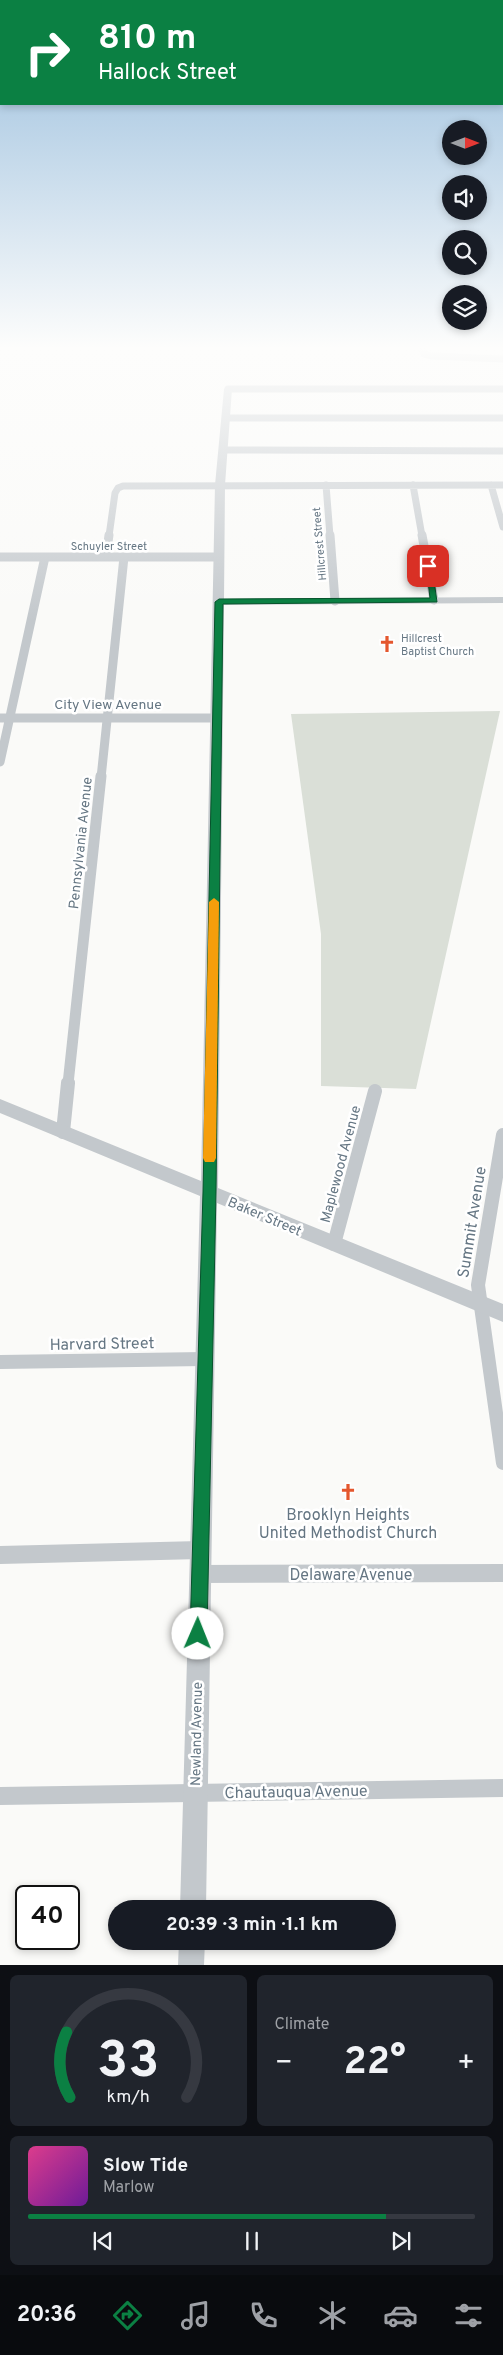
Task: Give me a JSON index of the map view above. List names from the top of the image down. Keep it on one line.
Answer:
{"streets":{"street":["Hillcrest Street","Schuyler Street","City View Avenue","Pennsylvania Avenue","Maplewood Avenue","Baker Street","Summit Avenue","Harvard Street","Delaware Avenue","Newland Avenue","Chautauqua Avenue"]},"crossings":[["Schuyler Street","Pennsylvania Avenue"],["Schuyler Street","Newland Avenue"],["City View Avenue","Pennsylvania Avenue"],["City View Avenue","Newland Avenue"],["Pennsylvania Avenue","Baker Street"],["Maplewood Avenue","Baker Street"],["Baker Street","Summit Avenue"],["Baker Street","Newland Avenue"],["Harvard Street","Newland Avenue"],["Delaware Avenue","Newland Avenue"],["Newland Avenue","Chautauqua Avenue"]],"places":{"church":["Hillcrest Baptist Church","Brooklyn Heights United Methodist Church"]},"north":"right","page":{"turn":["810 m","Hallock Street"],"limit":"40","trip":"20:39 · 3 min · 1.1 km","tile":"Climate","heat":["−","22°","+"],"song":["Slow Tide","Marlow"],"tabs":"20:36","gauge":["33","km/h"]}}
